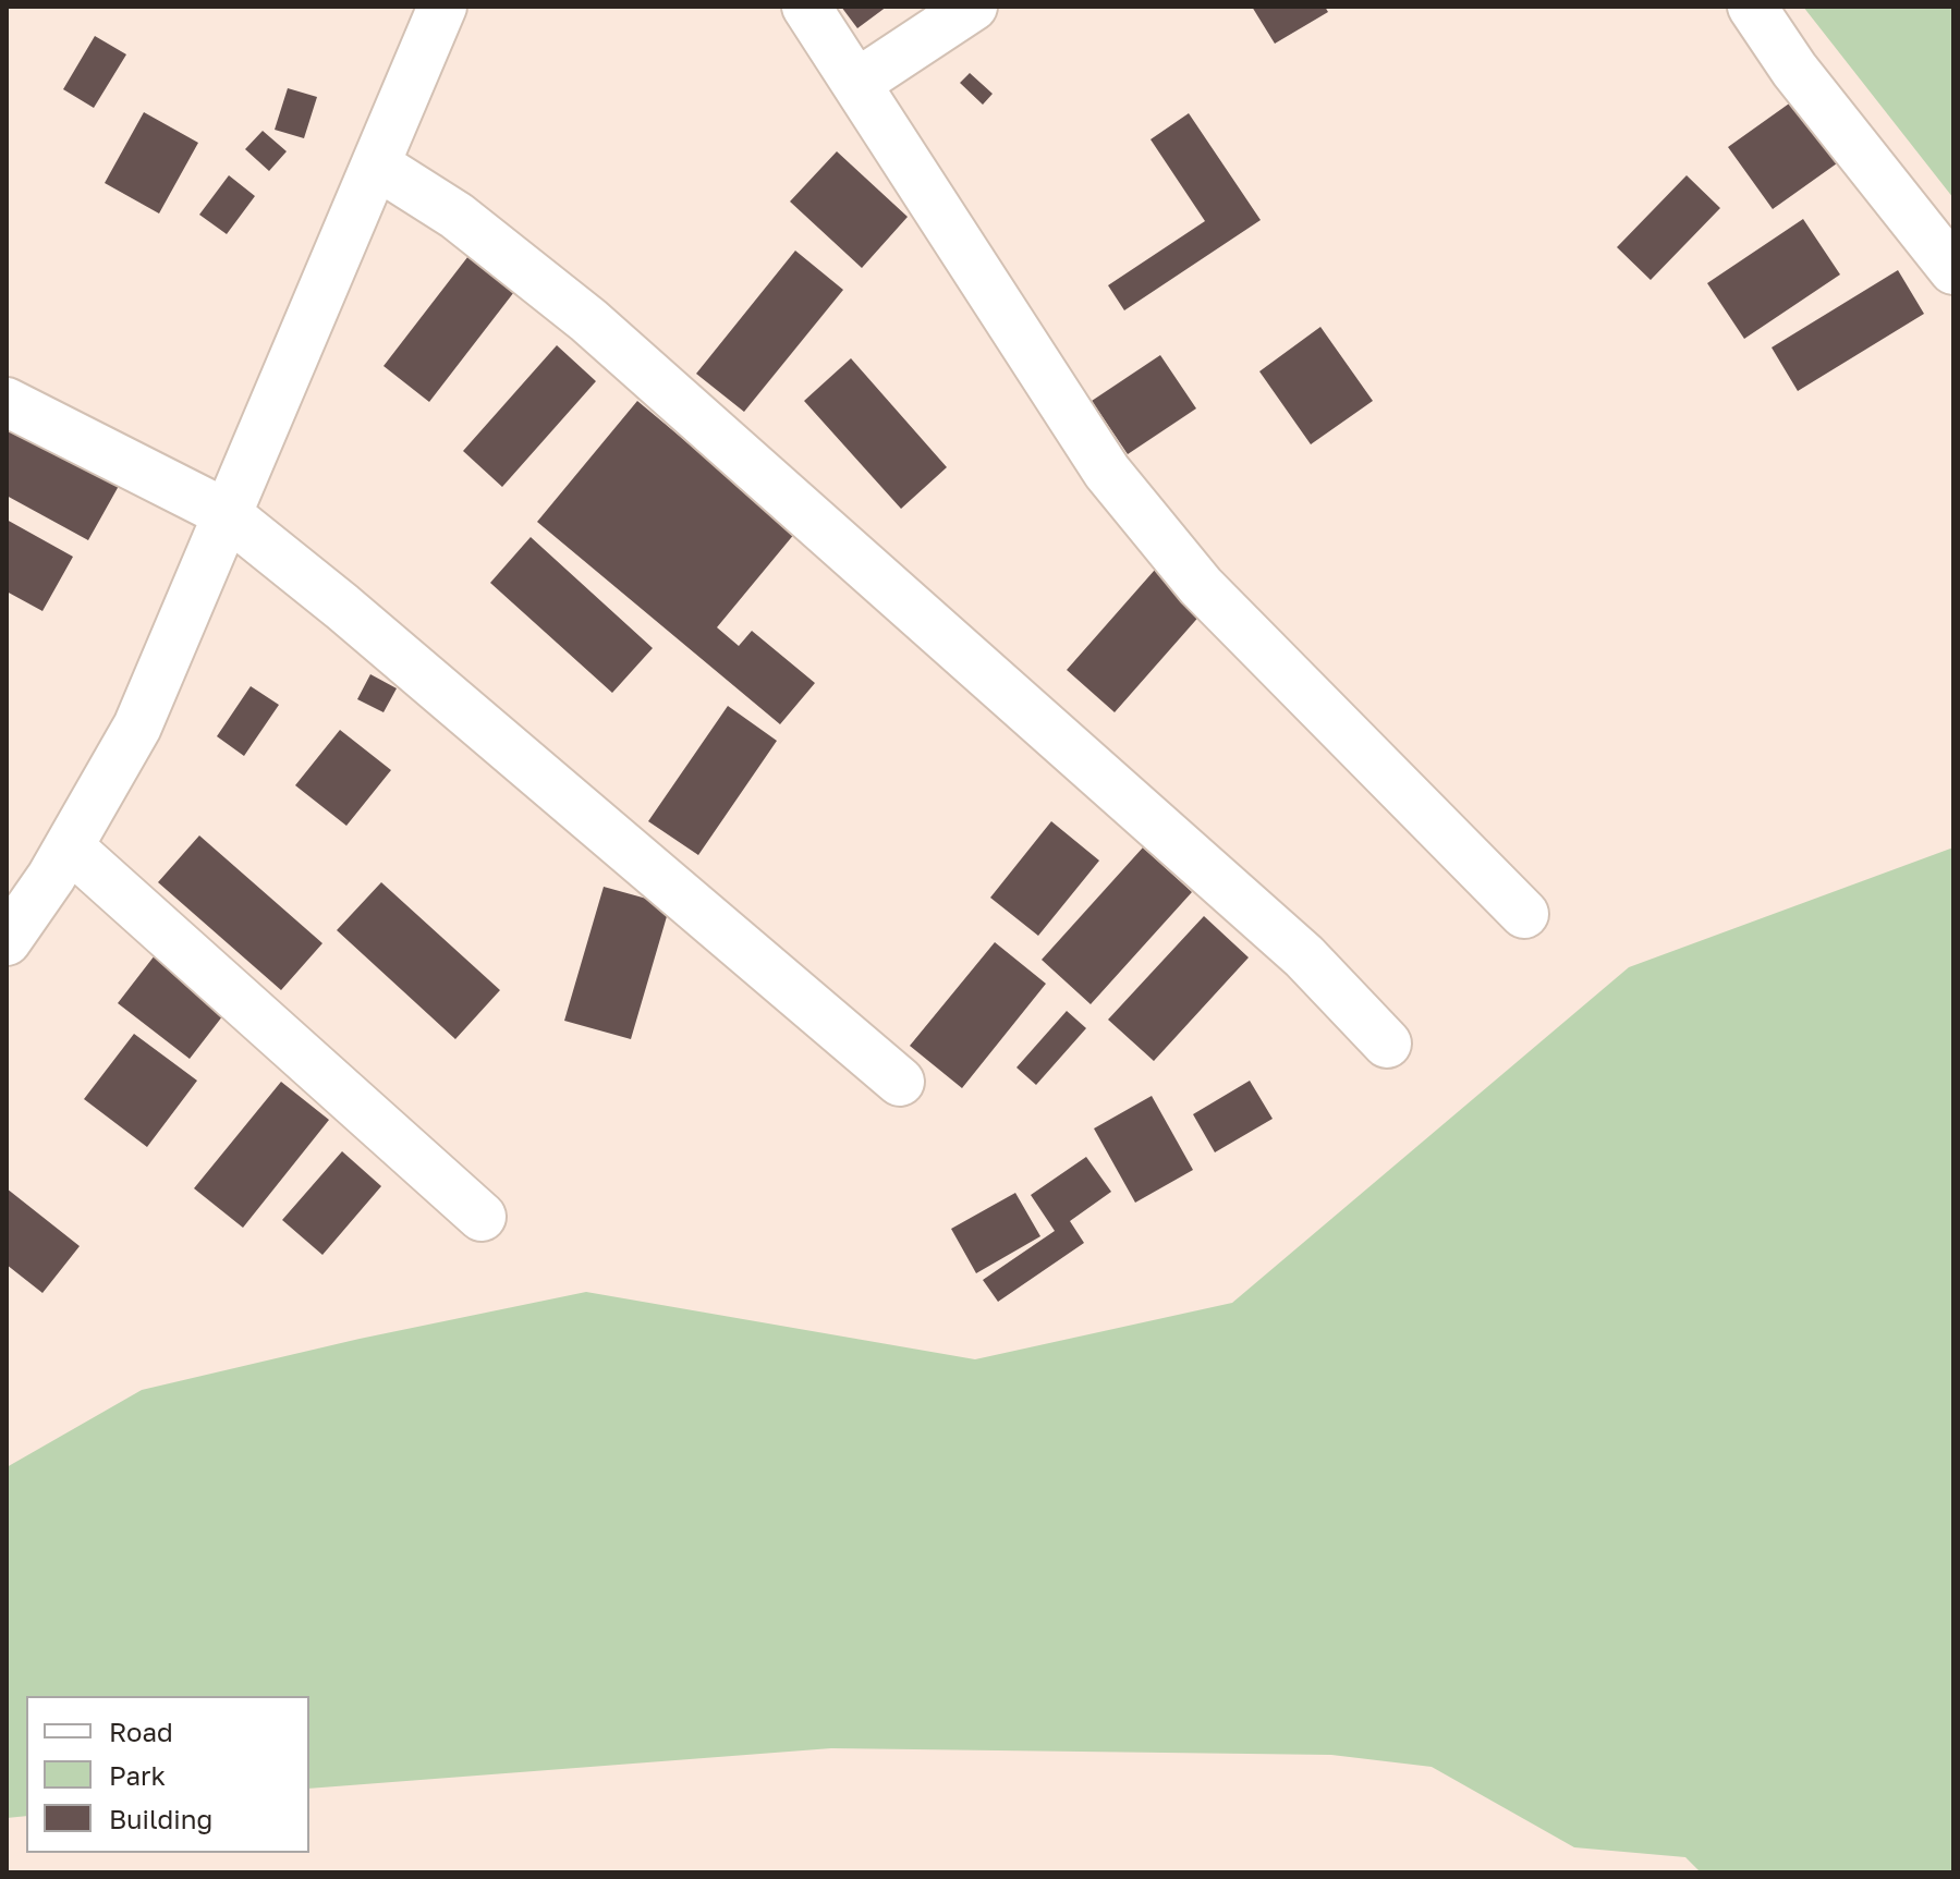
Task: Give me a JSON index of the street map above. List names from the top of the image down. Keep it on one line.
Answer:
{"legend":["Road","Park","Building"]}
